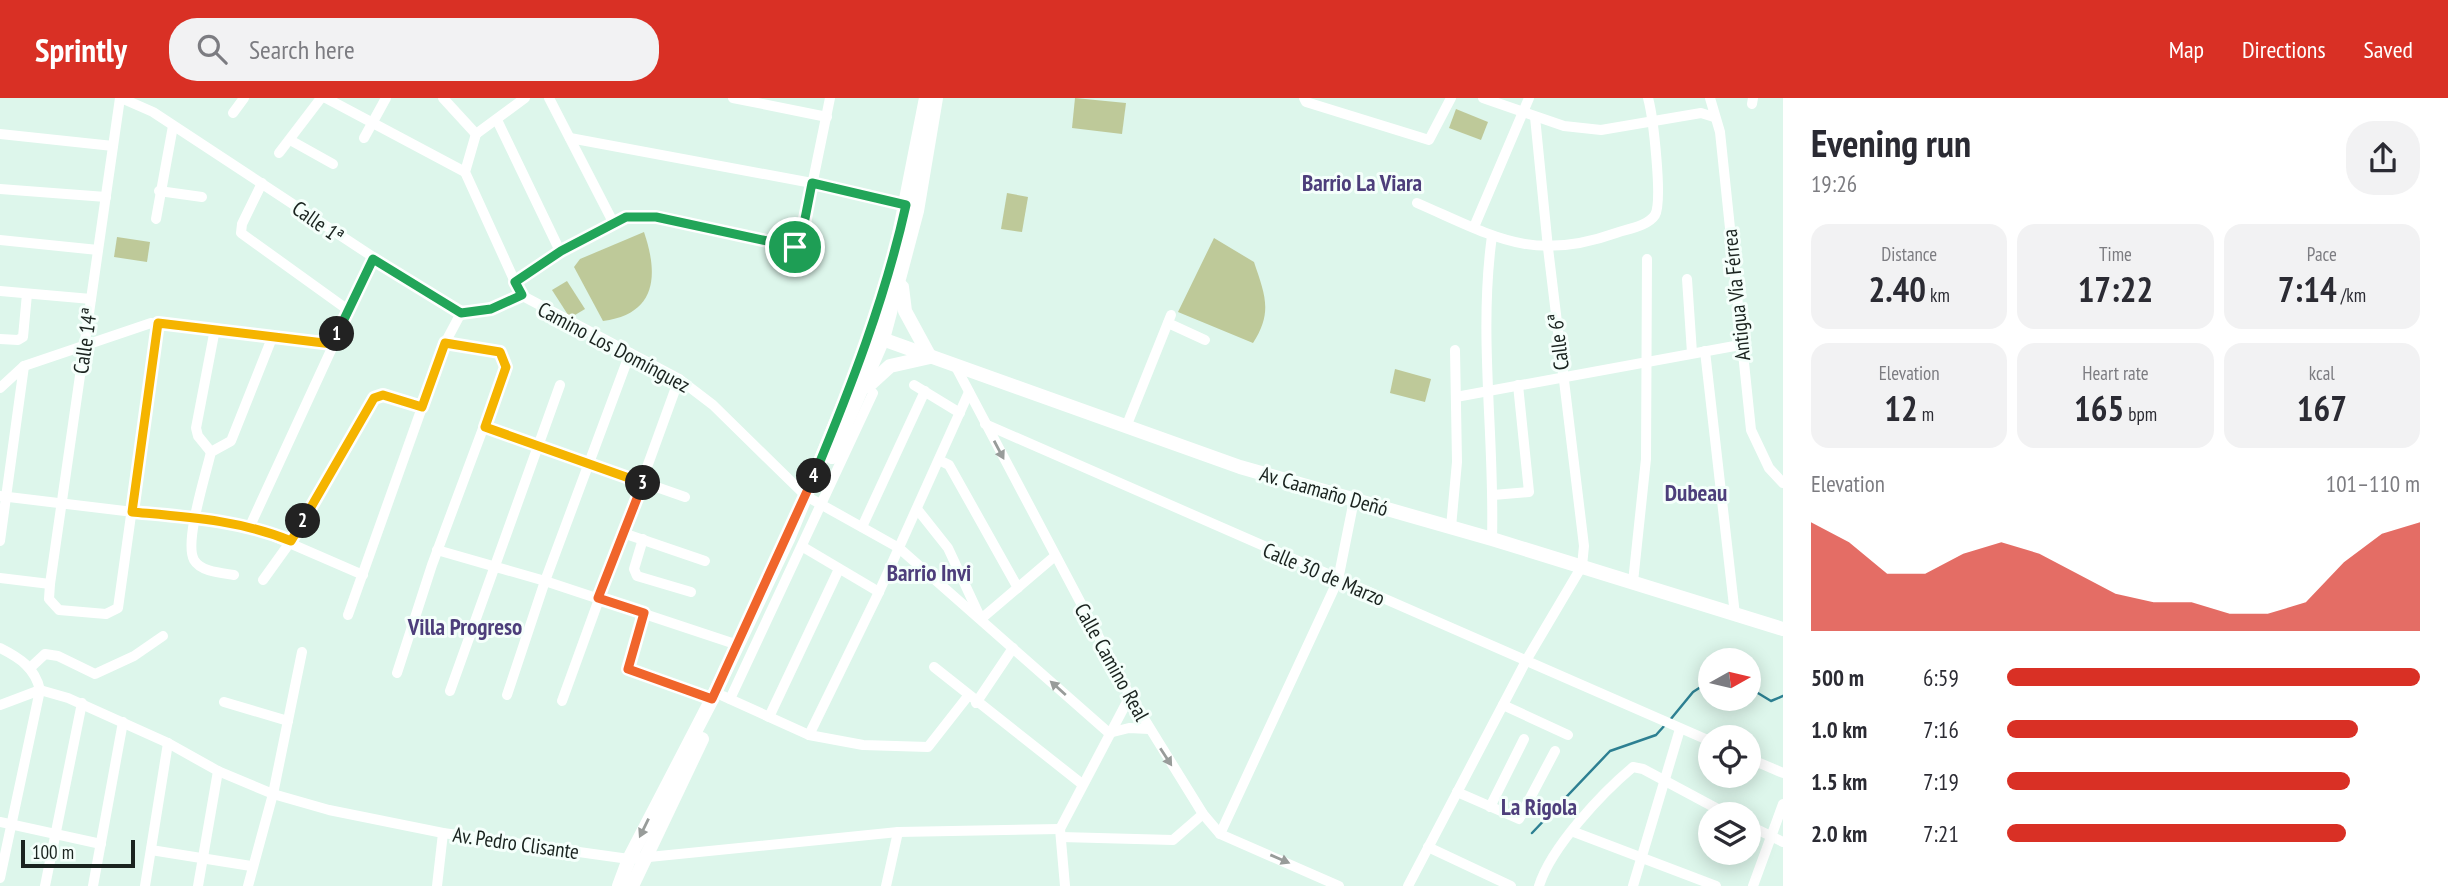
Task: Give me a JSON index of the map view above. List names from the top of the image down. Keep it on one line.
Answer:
{"streets":{"main road":["Av. Caamaño Deñó"],"street":["Calle 1ª","Antigua Vía Férrea","Calle 14ª","Calle 6ª","Camino Los Domínguez","Calle 30 de Marzo","Calle Camino Real","Av. Pedro Clisante"]},"crossings":[["Calle 1ª","Calle 14ª"],["Calle 6ª","Av. Caamaño Deñó"],["Av. Caamaño Deñó","Calle Camino Real"],["Calle 30 de Marzo","Calle Camino Real"],["Calle Camino Real","Av. Pedro Clisante"]],"districts":["Barrio La Viara","Dubeau","Barrio Invi","Villa Progreso","La Rigola"],"scale_bar":"100 m","north":"right","page":{"header":"Sprintly","search":"Search here","nav":["Map","Directions","Saved"],"heading":["Evening run","19:26"],"stats":[["Distance","2.40 km"],["Time","17:22"],["Pace","7:14 /km"],["Elevation","12 m"],["Heart rate","165 bpm"],["kcal","167"]],"pins":["1","4","3","2"],"chart":["Elevation","101–110 m"],"list":[{"name":"500 m","note":"6:59"},{"name":"1.0 km","note":"7:16"},{"name":"1.5 km","note":"7:19"},{"name":"2.0 km","note":"7:21"}],"scale":"100 m"}}
